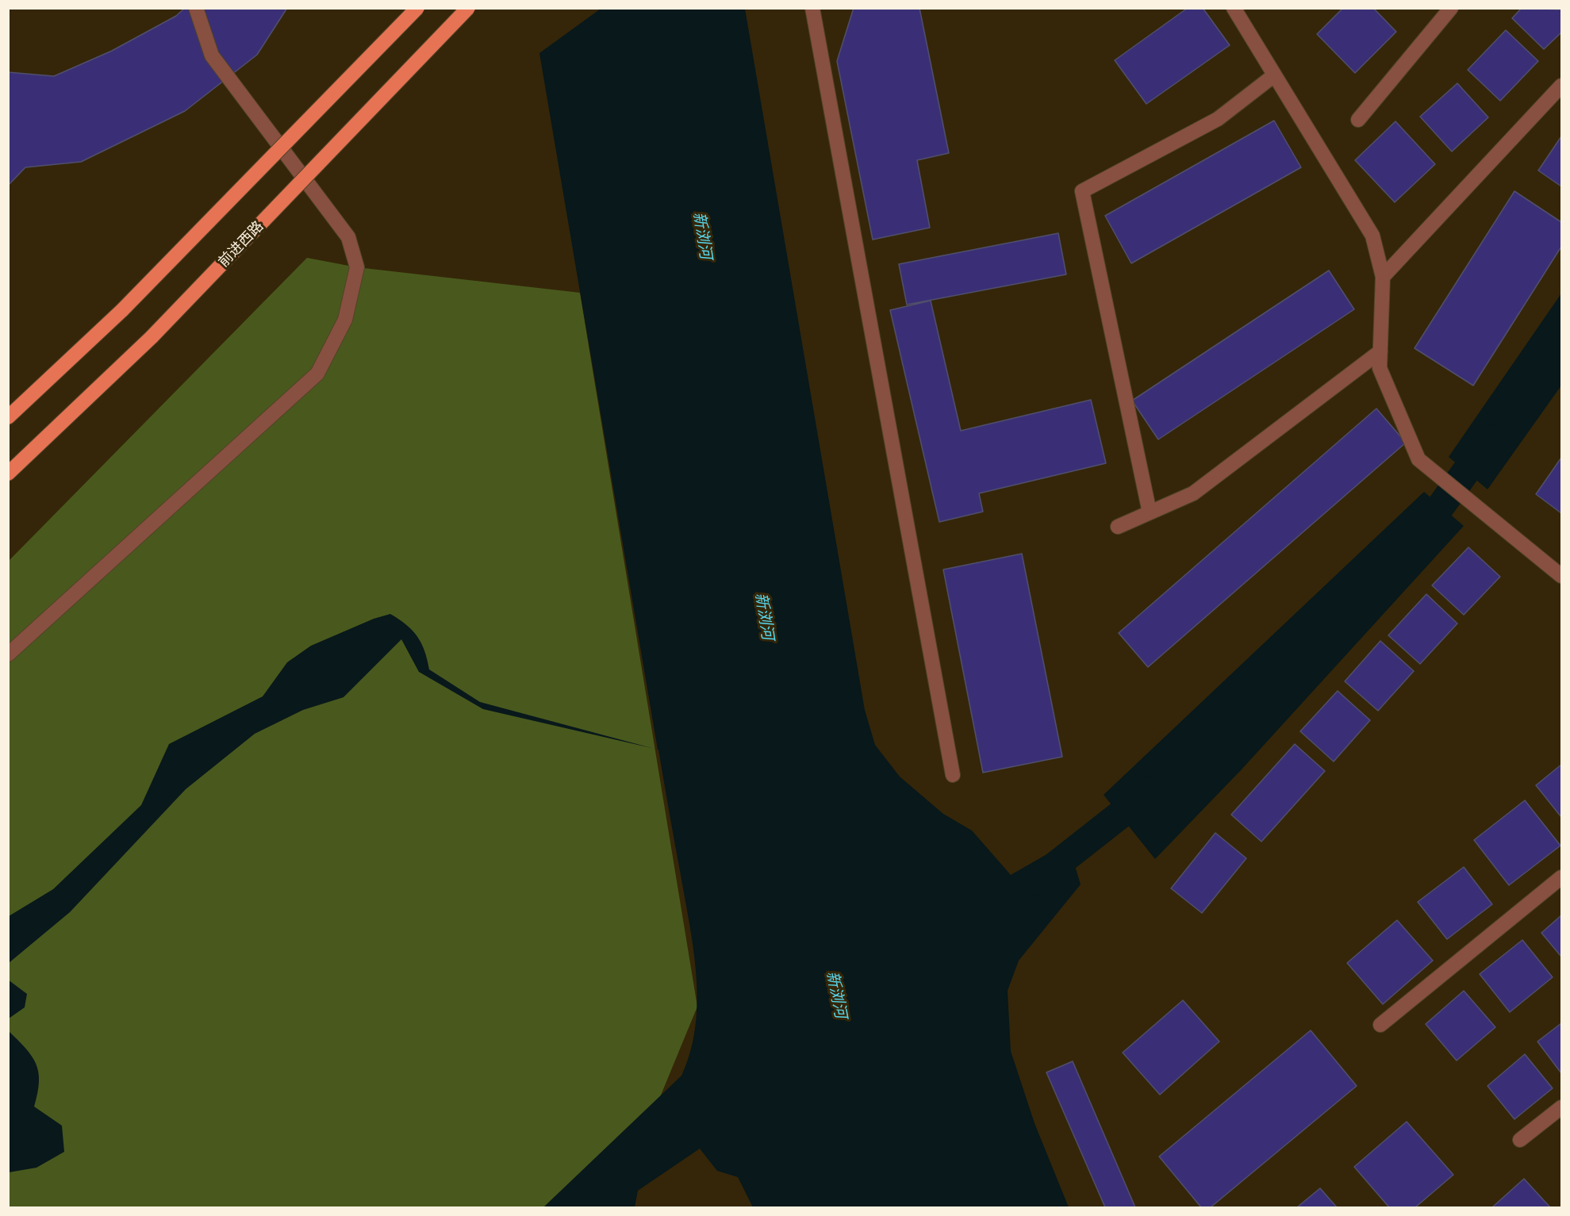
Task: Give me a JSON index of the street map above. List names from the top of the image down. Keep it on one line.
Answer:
{"streets":{"main road":["前进西路"]},"water":["新浏河"]}
